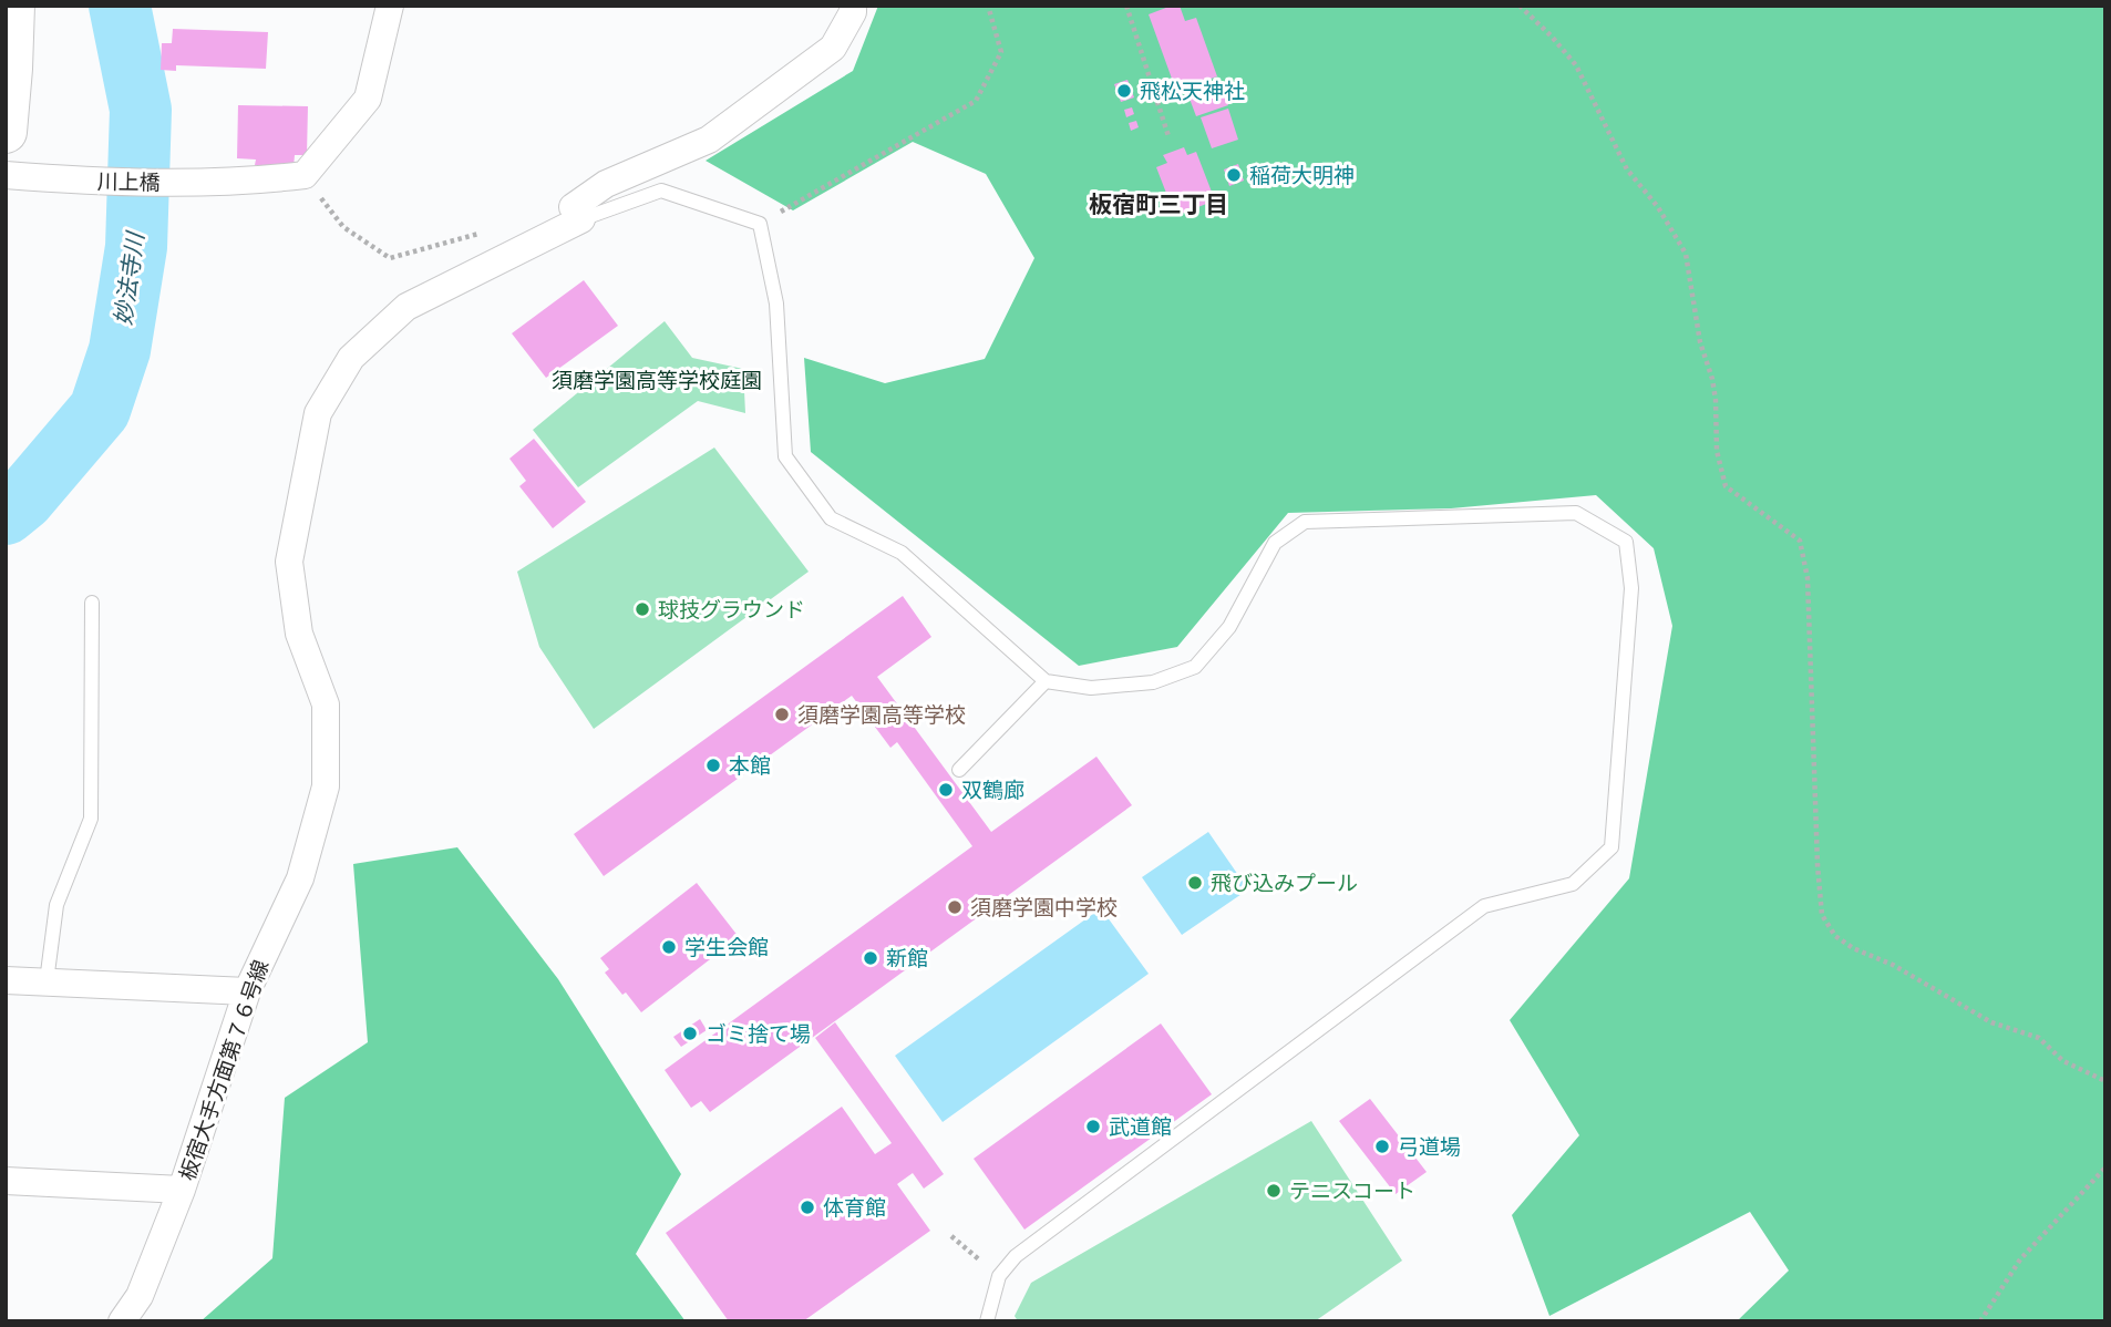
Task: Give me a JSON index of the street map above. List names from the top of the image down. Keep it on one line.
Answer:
{"streets":{"street":["川上橋","板宿大手方面第７６号線"]},"districts":["板宿町三丁目"],"water":["妙法寺川"],"parks":["須磨学園高等学校庭園"],"places":["飛松天神社","稲荷大明神","球技グラウンド","須磨学園高等学校","本館","双鶴廊","飛び込みプール","須磨学園中学校","学生会館","新館","ゴミ捨て場","武道館","弓道場","テニスコート","体育館"]}
